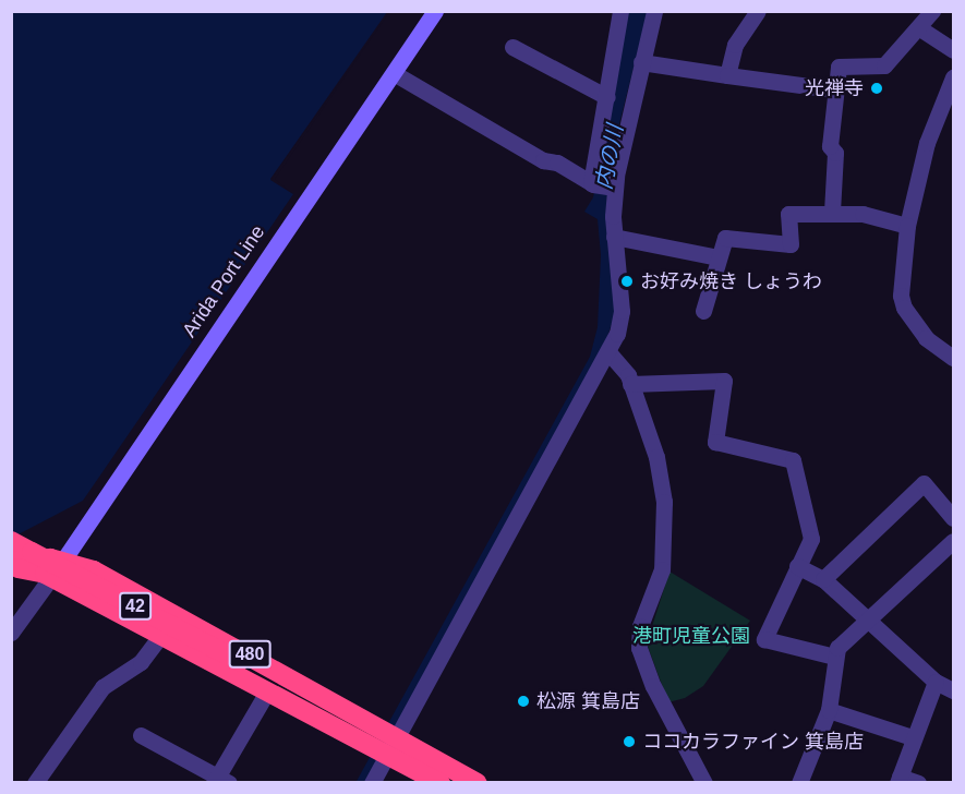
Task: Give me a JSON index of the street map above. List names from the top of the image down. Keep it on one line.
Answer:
{"streets":{"highway":["42","480"],"main road":["Arida Port Line"]},"crossings":[["Arida Port Line","480"],["42","480"]],"water":["内の川"],"parks":["港町児童公園"],"places":["光禅寺","お好み焼き しょうわ","松源 箕島店","ココカラファイン 箕島店"]}
